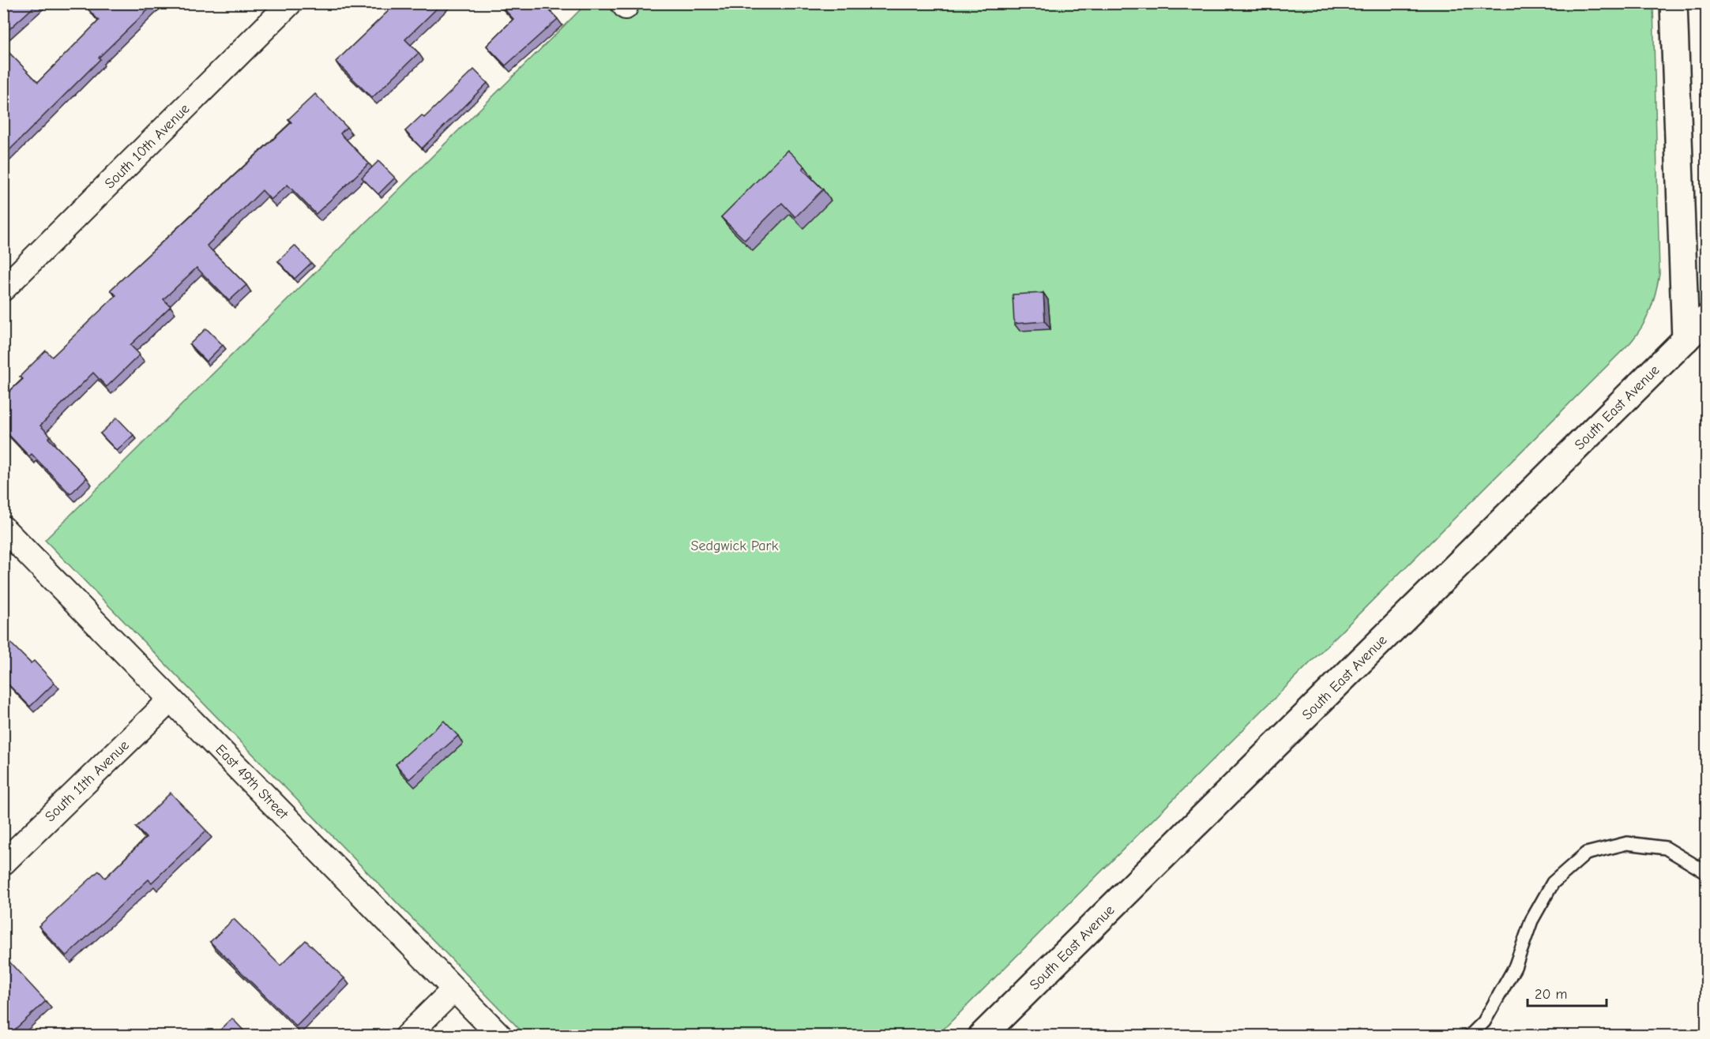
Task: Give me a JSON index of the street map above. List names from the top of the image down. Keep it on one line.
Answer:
{"streets":{"main road":["South East Avenue"],"street":["South 10th Avenue","South 11th Avenue","East 49th Street"]},"crossings":[["South 11th Avenue","East 49th Street"]],"parks":["Sedgwick Park"],"scale_bar":"20 m"}
